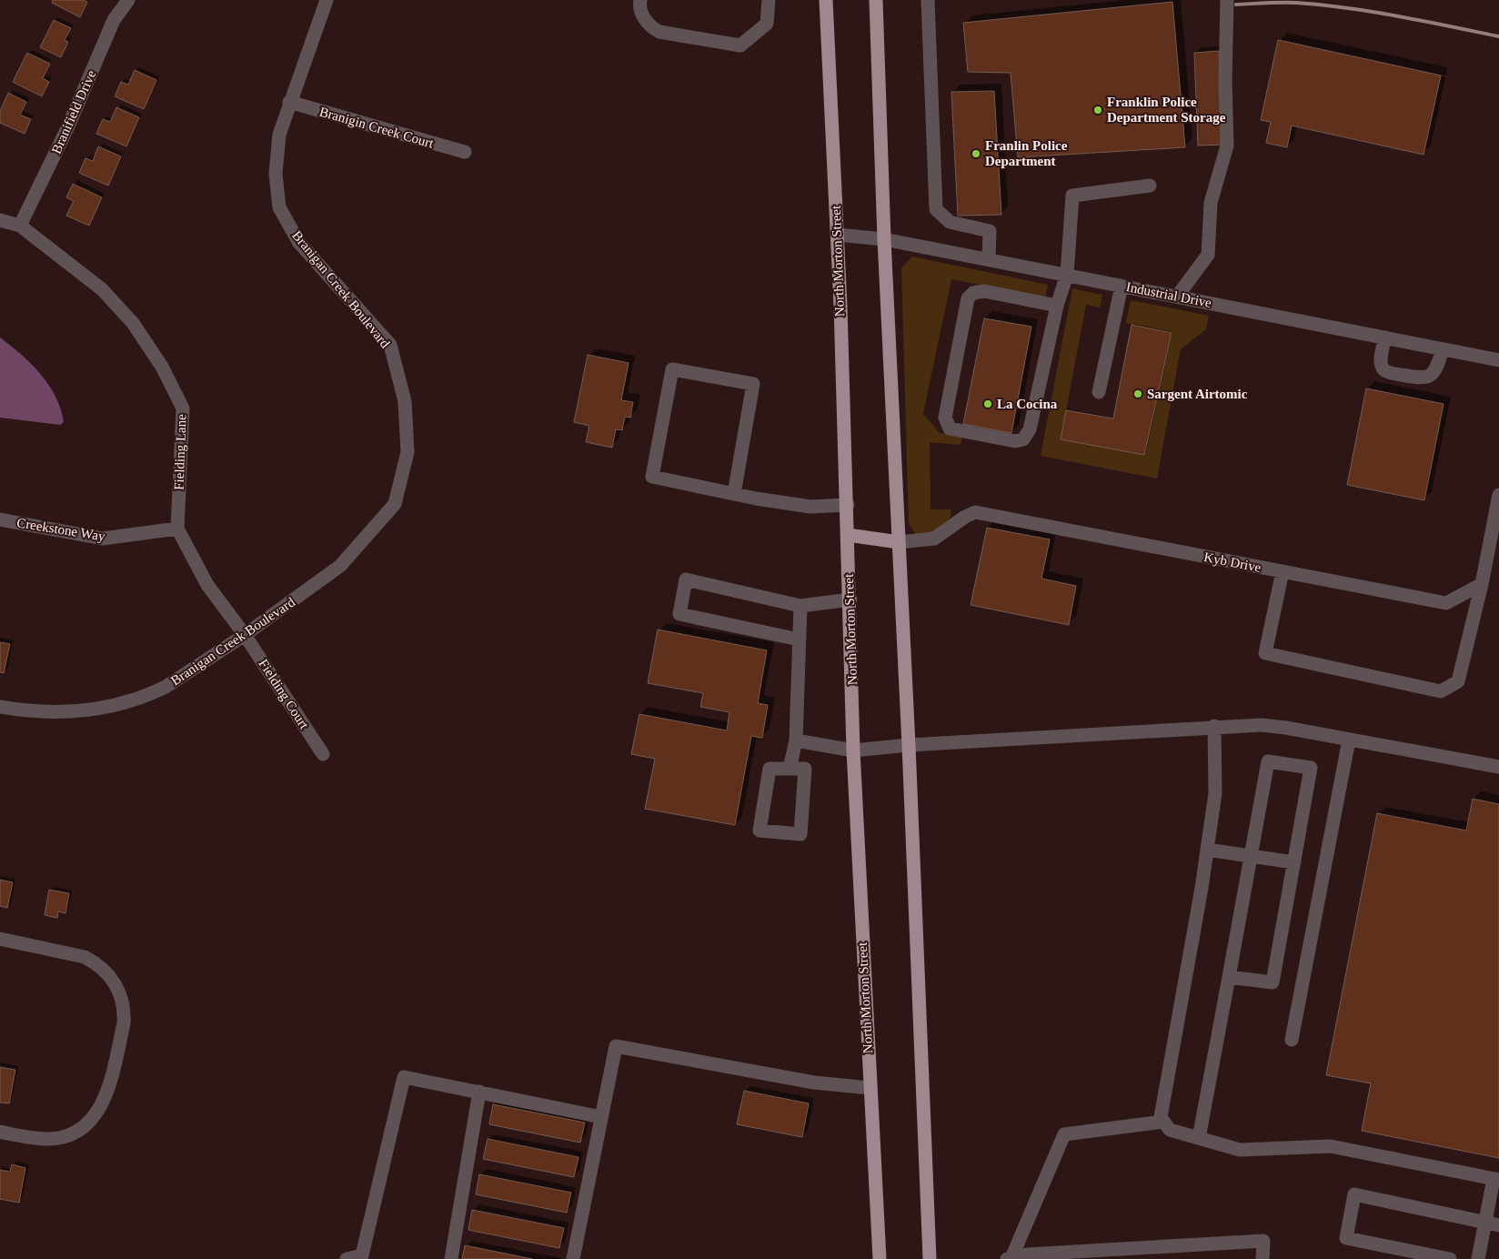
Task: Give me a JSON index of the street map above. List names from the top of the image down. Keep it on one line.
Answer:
{"streets":{"main road":["North Morton Street"],"street":["Branifield Drive","Branigin Creek Court","Branigan Creek Boulevard","Industrial Drive","Fielding Lane","Creekstone Way","Kyb Drive","Fielding Court"]},"crossings":[["Branifield Drive","Fielding Lane"],["Branigin Creek Court","Branigan Creek Boulevard"],["North Morton Street","Industrial Drive"],["Branigan Creek Boulevard","Fielding Court"],["Fielding Lane","Creekstone Way"]],"places":["Franklin Police Department Storage","Franlin Police Department","Sargent Airtomic","La Cocina"]}
